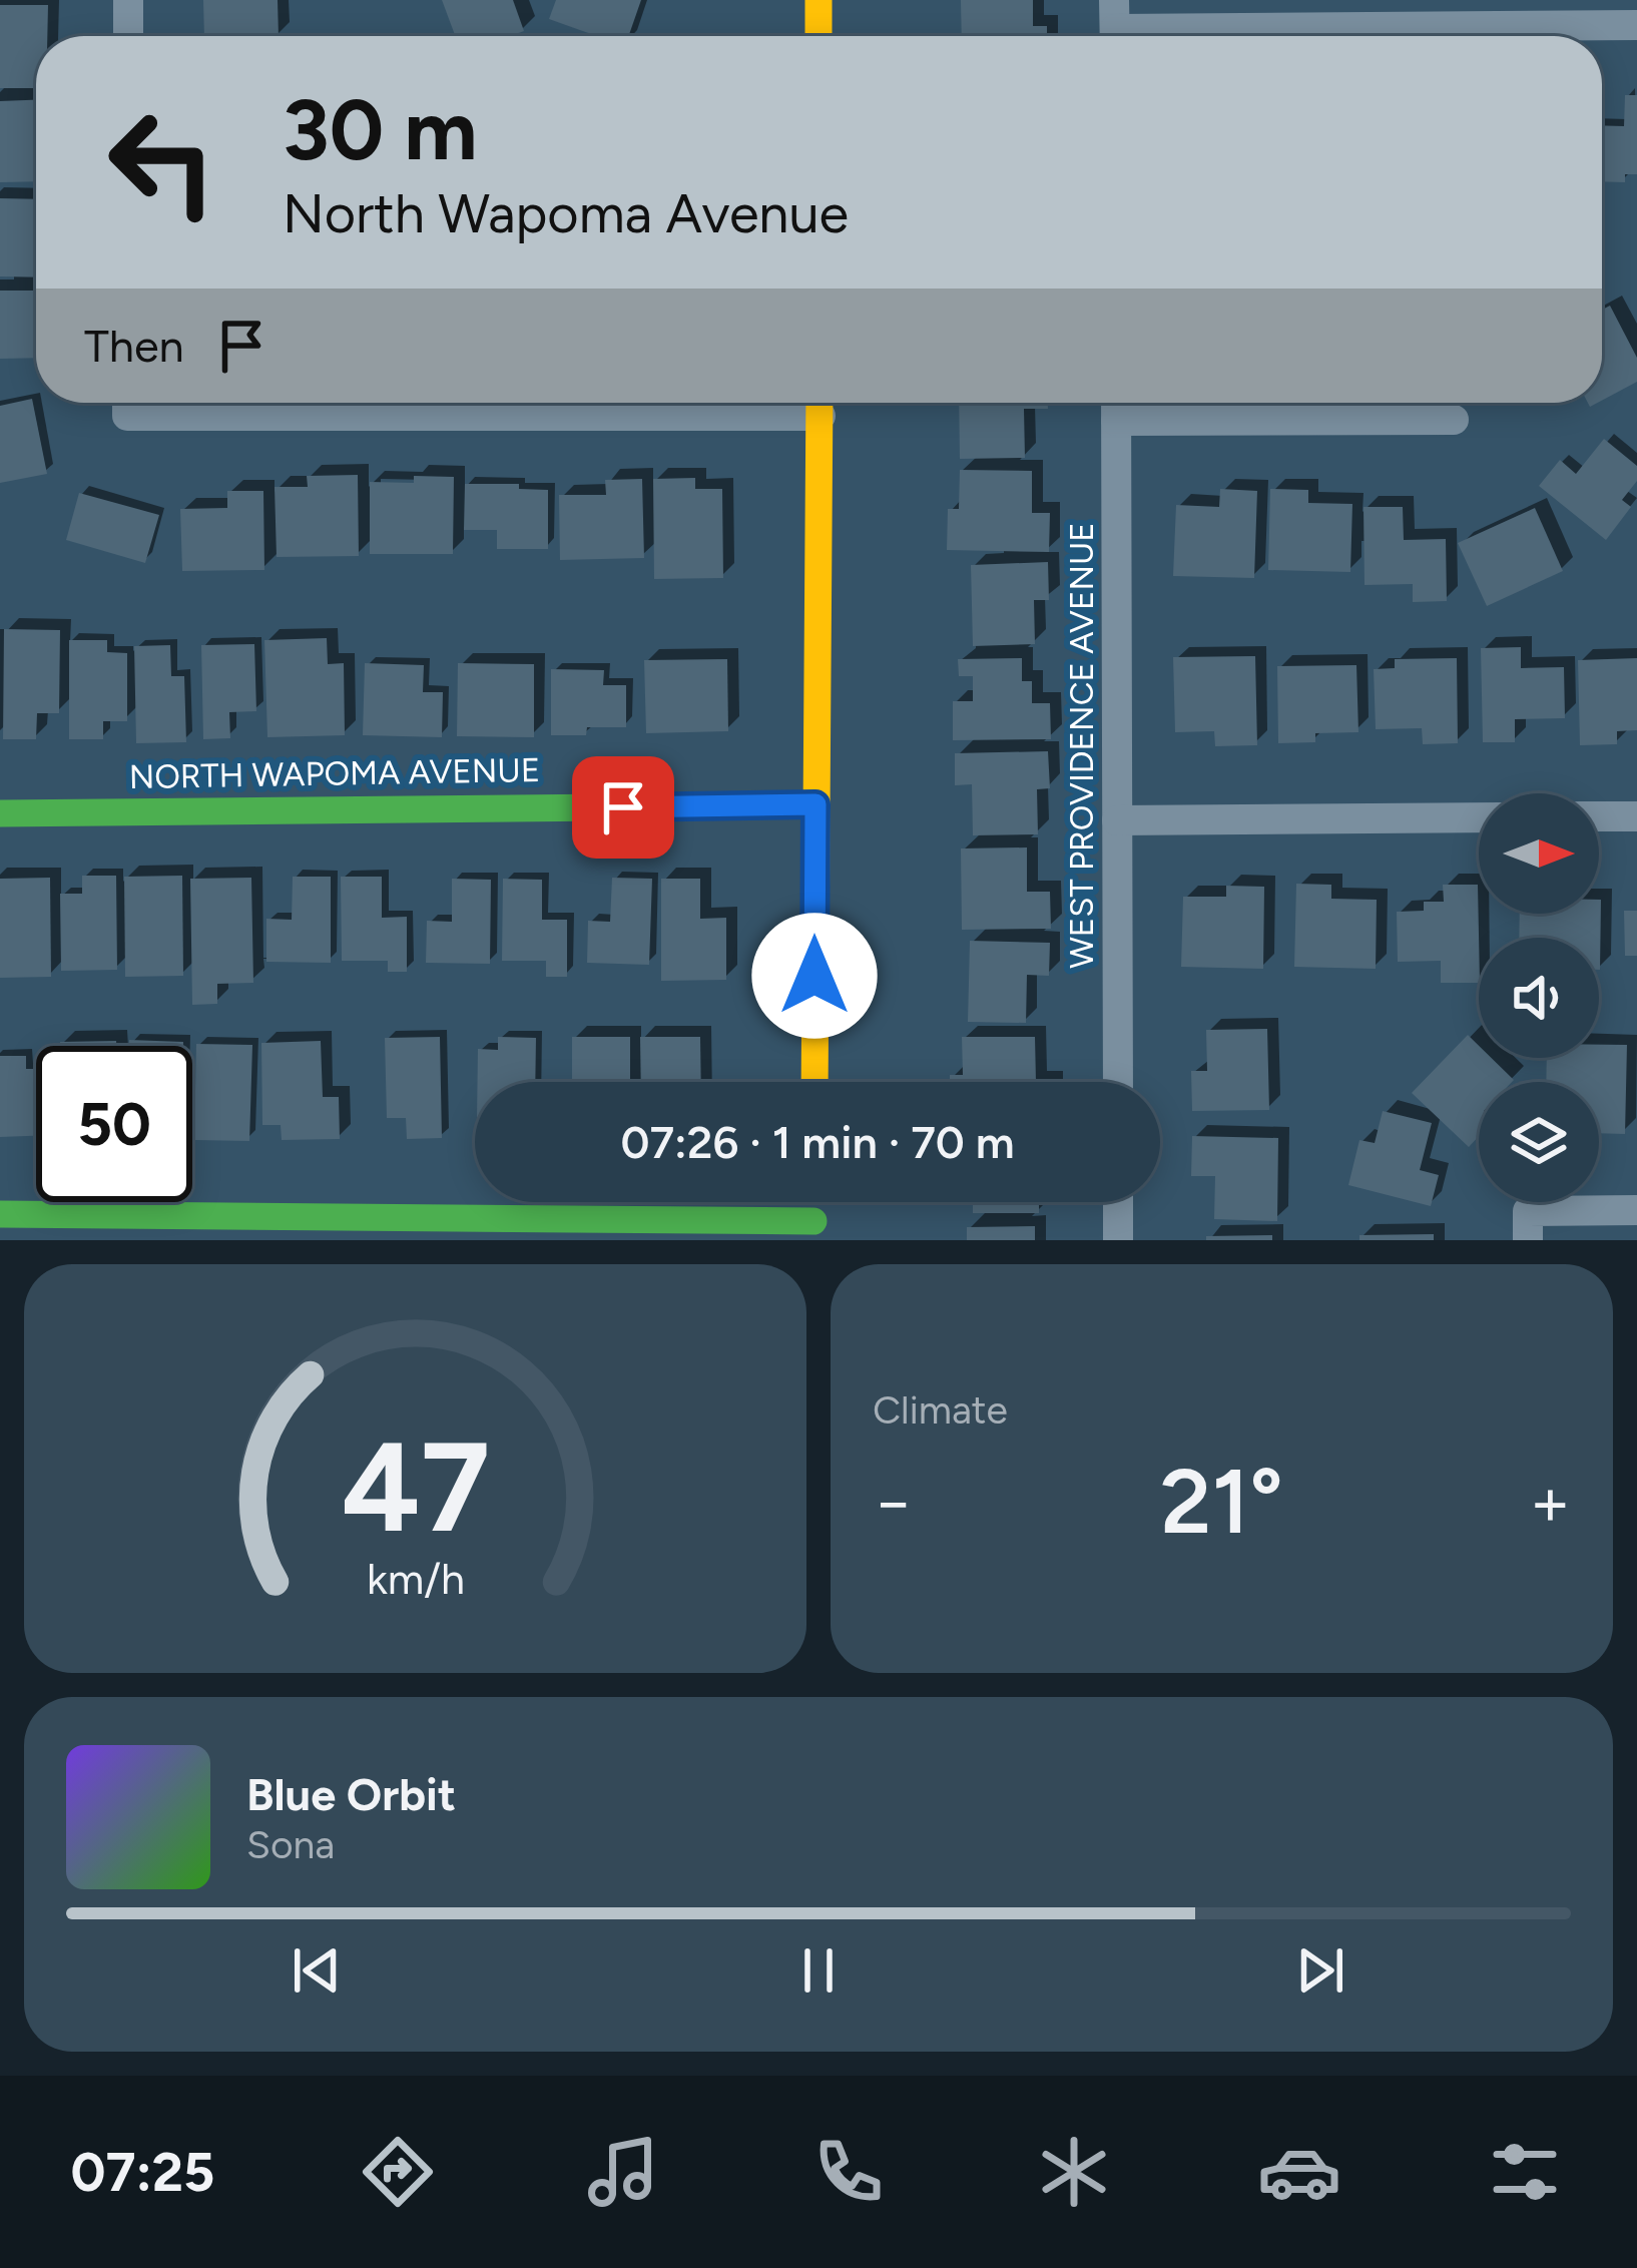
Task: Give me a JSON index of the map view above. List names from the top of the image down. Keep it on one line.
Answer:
{"streets":{"street":["WEST PROVIDENCE AVENUE","NORTH WAPOMA AVENUE"]},"north":"right","page":{"turn":["30 m","North Wapoma Avenue"],"then":"Then","limit":"50","trip":"07:26 · 1 min · 70 m","tile":"Climate","heat":["−","21°","+"],"song":["Blue Orbit","Sona"],"tabs":"07:25","gauge":["47","km/h"]}}
